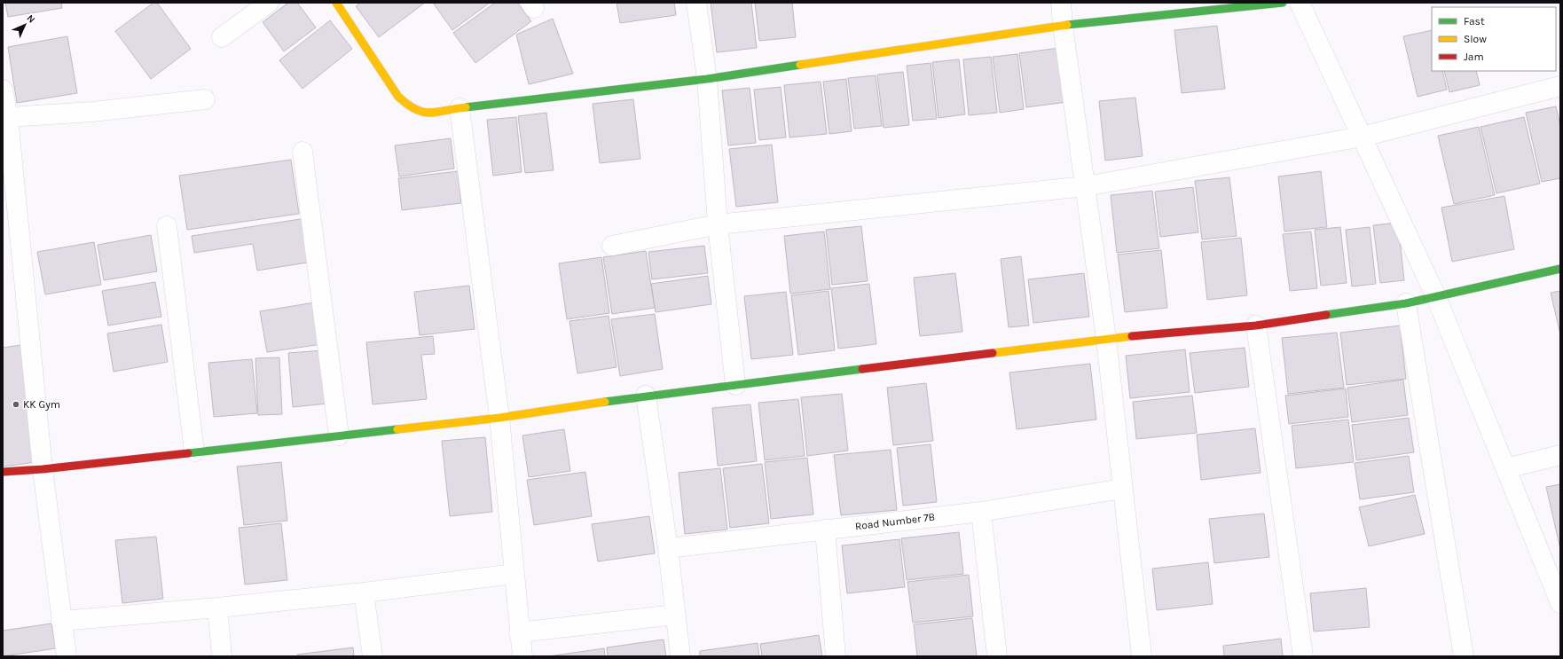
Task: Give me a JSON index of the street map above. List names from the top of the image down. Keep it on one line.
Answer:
{"streets":{"street":["Road Number 7B"]},"places":["KK Gym"],"legend":["Fast","Slow","Jam"],"north":"top right"}
